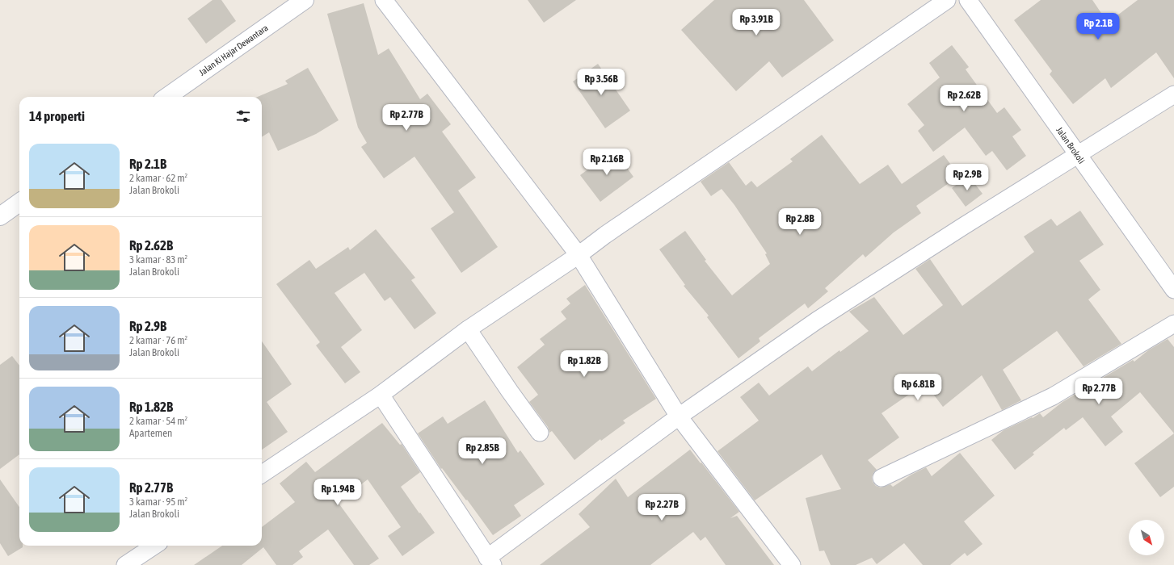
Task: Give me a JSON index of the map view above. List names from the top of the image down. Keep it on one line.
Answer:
{"streets":{"main road":["Jalan Ki Hajar Dewantara"],"street":["Jalan Brokoli"]},"north":"bottom right","page":{"price":["Rp 3.91B","Rp 2.1B","Rp 3.56B","Rp 2.62B","Rp 2.77B","Rp 2.16B","Rp 2.9B","Rp 2.8B","Rp 1.82B","Rp 6.81B","Rp 2.77B","Rp 2.85B","Rp 1.94B","Rp 2.27B"],"heading":"14 properti","list":[{"name":"Rp 2.1B","note":"2 kamar · 62 m² · Jalan Brokoli"},{"name":"Rp 2.62B","note":"3 kamar · 83 m² · Jalan Brokoli"},{"name":"Rp 2.9B","note":"2 kamar · 76 m² · Jalan Brokoli"},{"name":"Rp 1.82B","note":"2 kamar · 54 m² · Apartemen"},{"name":"Rp 2.77B","note":"3 kamar · 95 m² · Jalan Brokoli"}]}}
